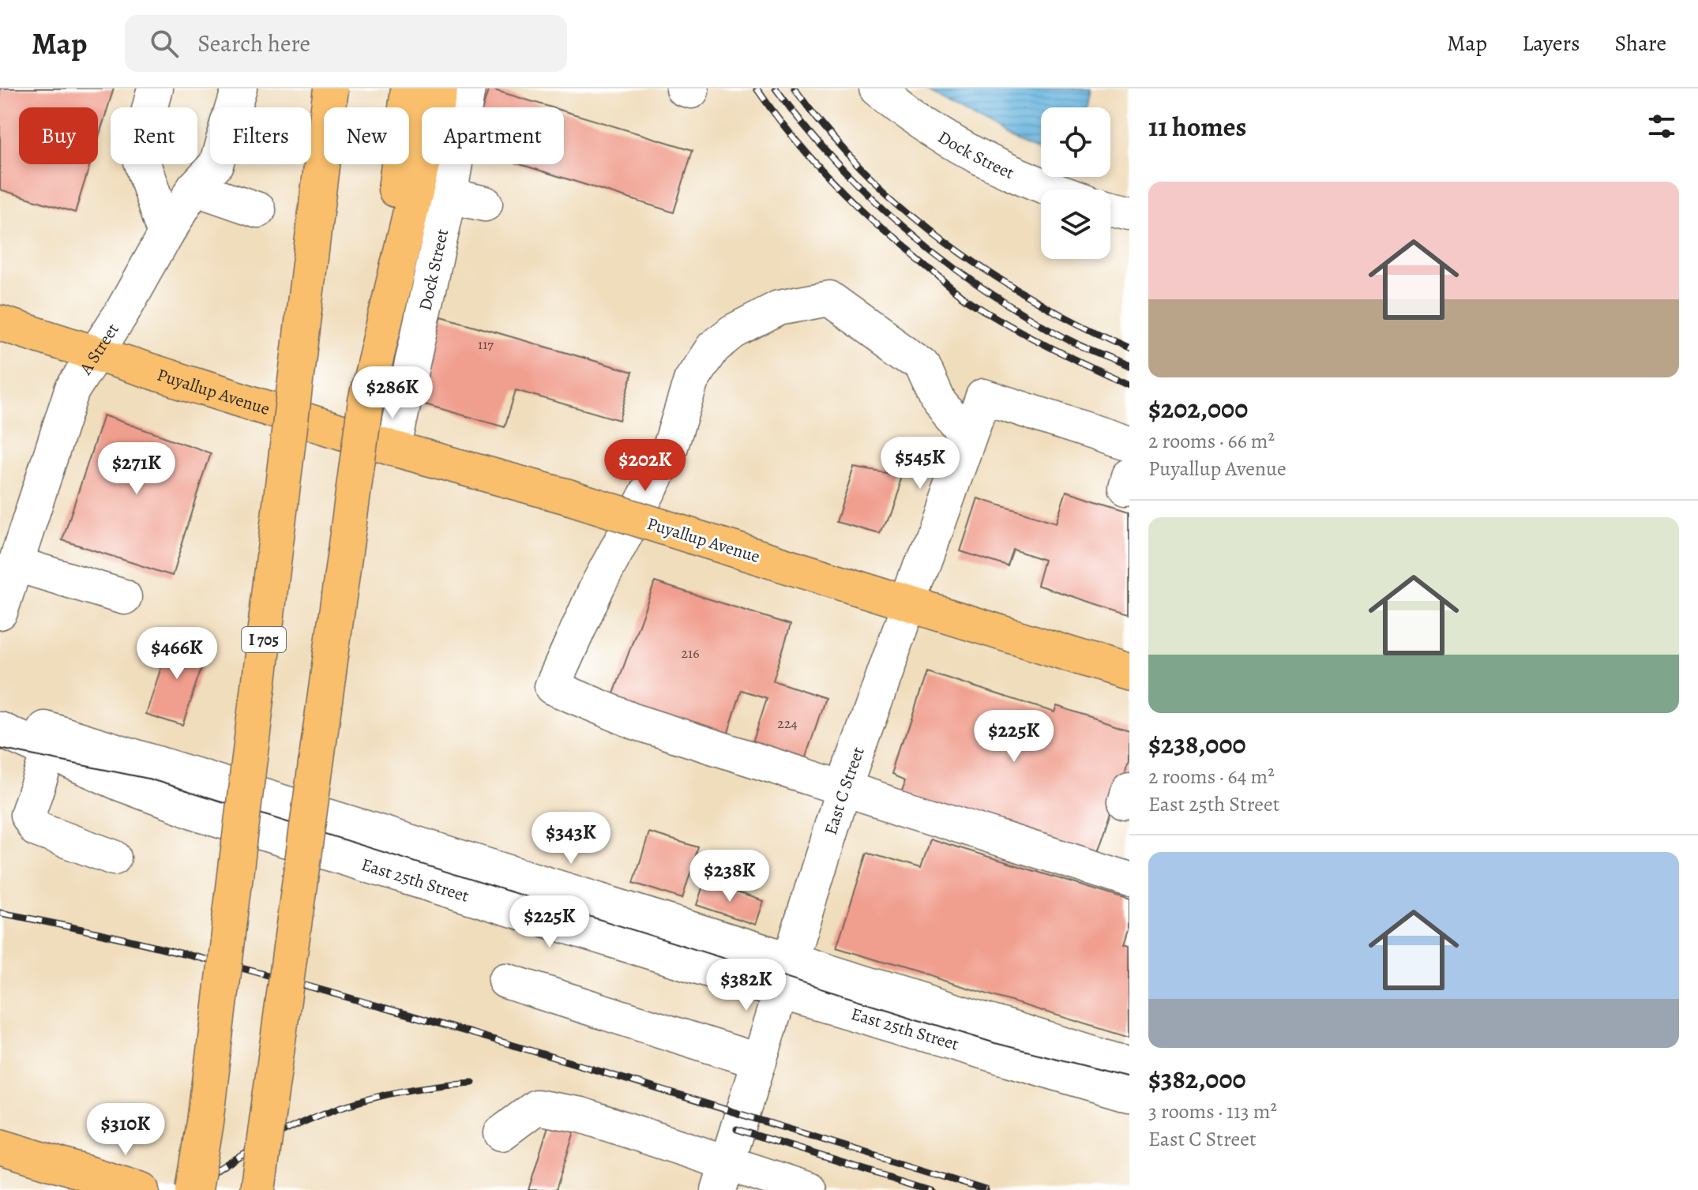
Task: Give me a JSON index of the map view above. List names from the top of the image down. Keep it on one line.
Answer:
{"streets":{"main road":["Puyallup Avenue","I 705"],"street":["Dock Street","A Street","East C Street","East 25th Street"]},"crossings":[["Dock Street","Puyallup Avenue"],["A Street","Puyallup Avenue"],["Puyallup Avenue","East C Street"],["East C Street","East 25th Street"]],"house_numbers":["117","216","224"],"page":{"header":"Map","search":"Search here","nav":["Map","Layers","Share"],"heading":"11 homes","chip":["Buy","Rent","Filters","New","Apartment"],"list":[{"name":"$202,000","note":"2 rooms · 66 m² · Puyallup Avenue"},{"name":"$238,000","note":"2 rooms · 64 m² · East 25th Street"},{"name":"$382,000","note":"3 rooms · 113 m² · East C Street"}],"price":["$286K","$545K","$202K","$271K","$466K","$225K","$343K","$238K","$225K","$382K","$310K"]}}
